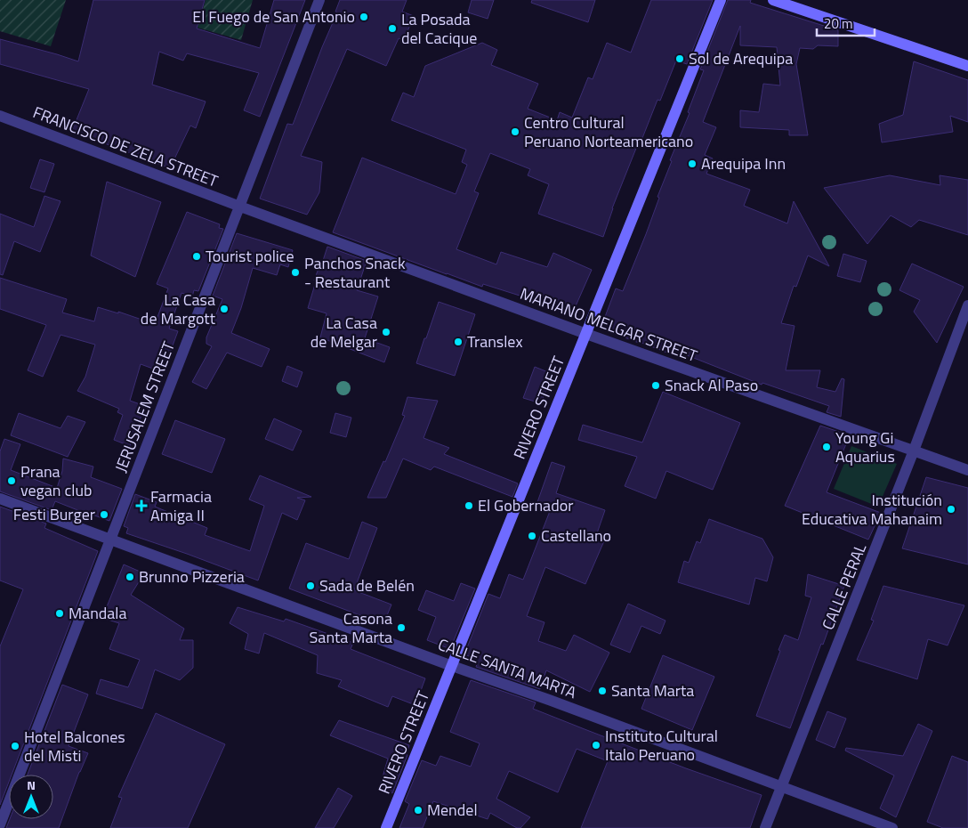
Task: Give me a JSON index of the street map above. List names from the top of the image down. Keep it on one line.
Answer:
{"streets":{"street":["FRANCISCO DE ZELA STREET","MARIANO MELGAR STREET","JERUSALEM STREET","RIVERO STREET","CALLE PERAL","CALLE SANTA MARTA"]},"crossings":[["FRANCISCO DE ZELA STREET","MARIANO MELGAR STREET"],["FRANCISCO DE ZELA STREET","JERUSALEM STREET"],["MARIANO MELGAR STREET","JERUSALEM STREET"],["MARIANO MELGAR STREET","RIVERO STREET"],["MARIANO MELGAR STREET","CALLE PERAL"],["JERUSALEM STREET","CALLE SANTA MARTA"],["RIVERO STREET","CALLE SANTA MARTA"],["CALLE PERAL","CALLE SANTA MARTA"]],"places":{"other":["El Fuego de San Antonio","La Posada del Cacique","Sol de Arequipa","Centro Cultural Peruano Norteamericano","Arequipa Inn","Tourist police","Panchos Snack - Restaurant","La Casa de Margott","La Casa de Melgar","Translex","Snack Al Paso","Young Gi Aquarius","Prana vegan club","El Gobernador","Institución Educativa Mahanaim","Festi Burger","Castellano","Brunno Pizzeria","Sada de Belén","Mandala","Casona Santa Marta","Santa Marta","Instituto Cultural Italo Peruano","Hotel Balcones del Misti","Mendel"],"health":["Farmacia Amiga II"]},"scale_bar":"20 m","north":"top"}
